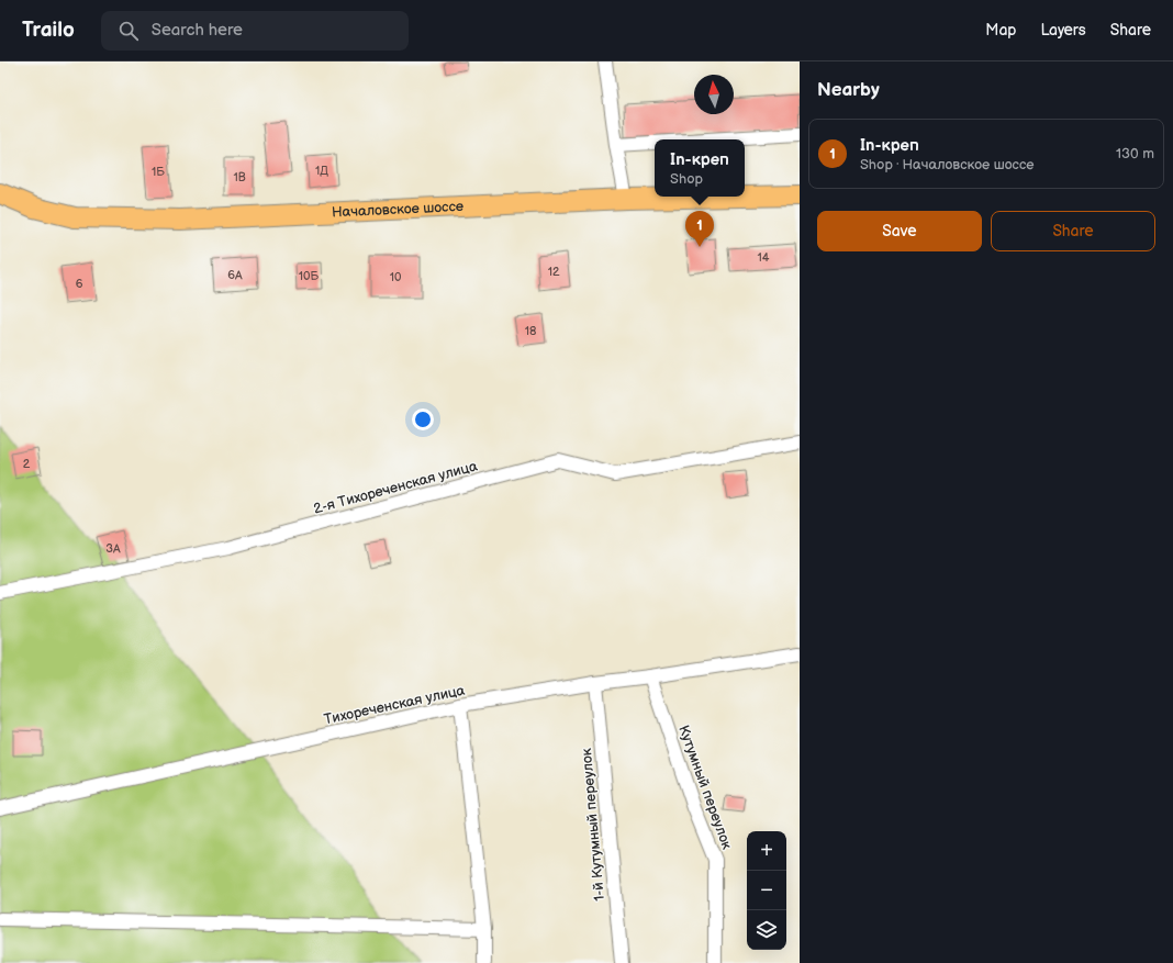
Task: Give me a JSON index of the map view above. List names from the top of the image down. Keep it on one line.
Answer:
{"streets":{"main road":["Началовское шоссе"],"street":["2-я Тихореченская улица","Тихореченская улица","Кутумный переулок","1-й Кутумный переулок"]},"crossings":[["Тихореченская улица","Кутумный переулок"],["Тихореченская улица","1-й Кутумный переулок"]],"house_numbers":["1Д","1Б","1В","14","12","6А","10Б","10","6","18","2","3А"],"north":"top","page":{"header":"Trailo","search":"Search here","nav":["Map","Layers","Share"],"heading":"Nearby","list":[{"mark":"1","name":"In-креп","note":"Shop · Началовское шоссе","value":"130 m"}],"popup":["In-креп","Shop"],"buttons":["Save","Share"],"pins":"1","map_buttons":["+","−"]}}
